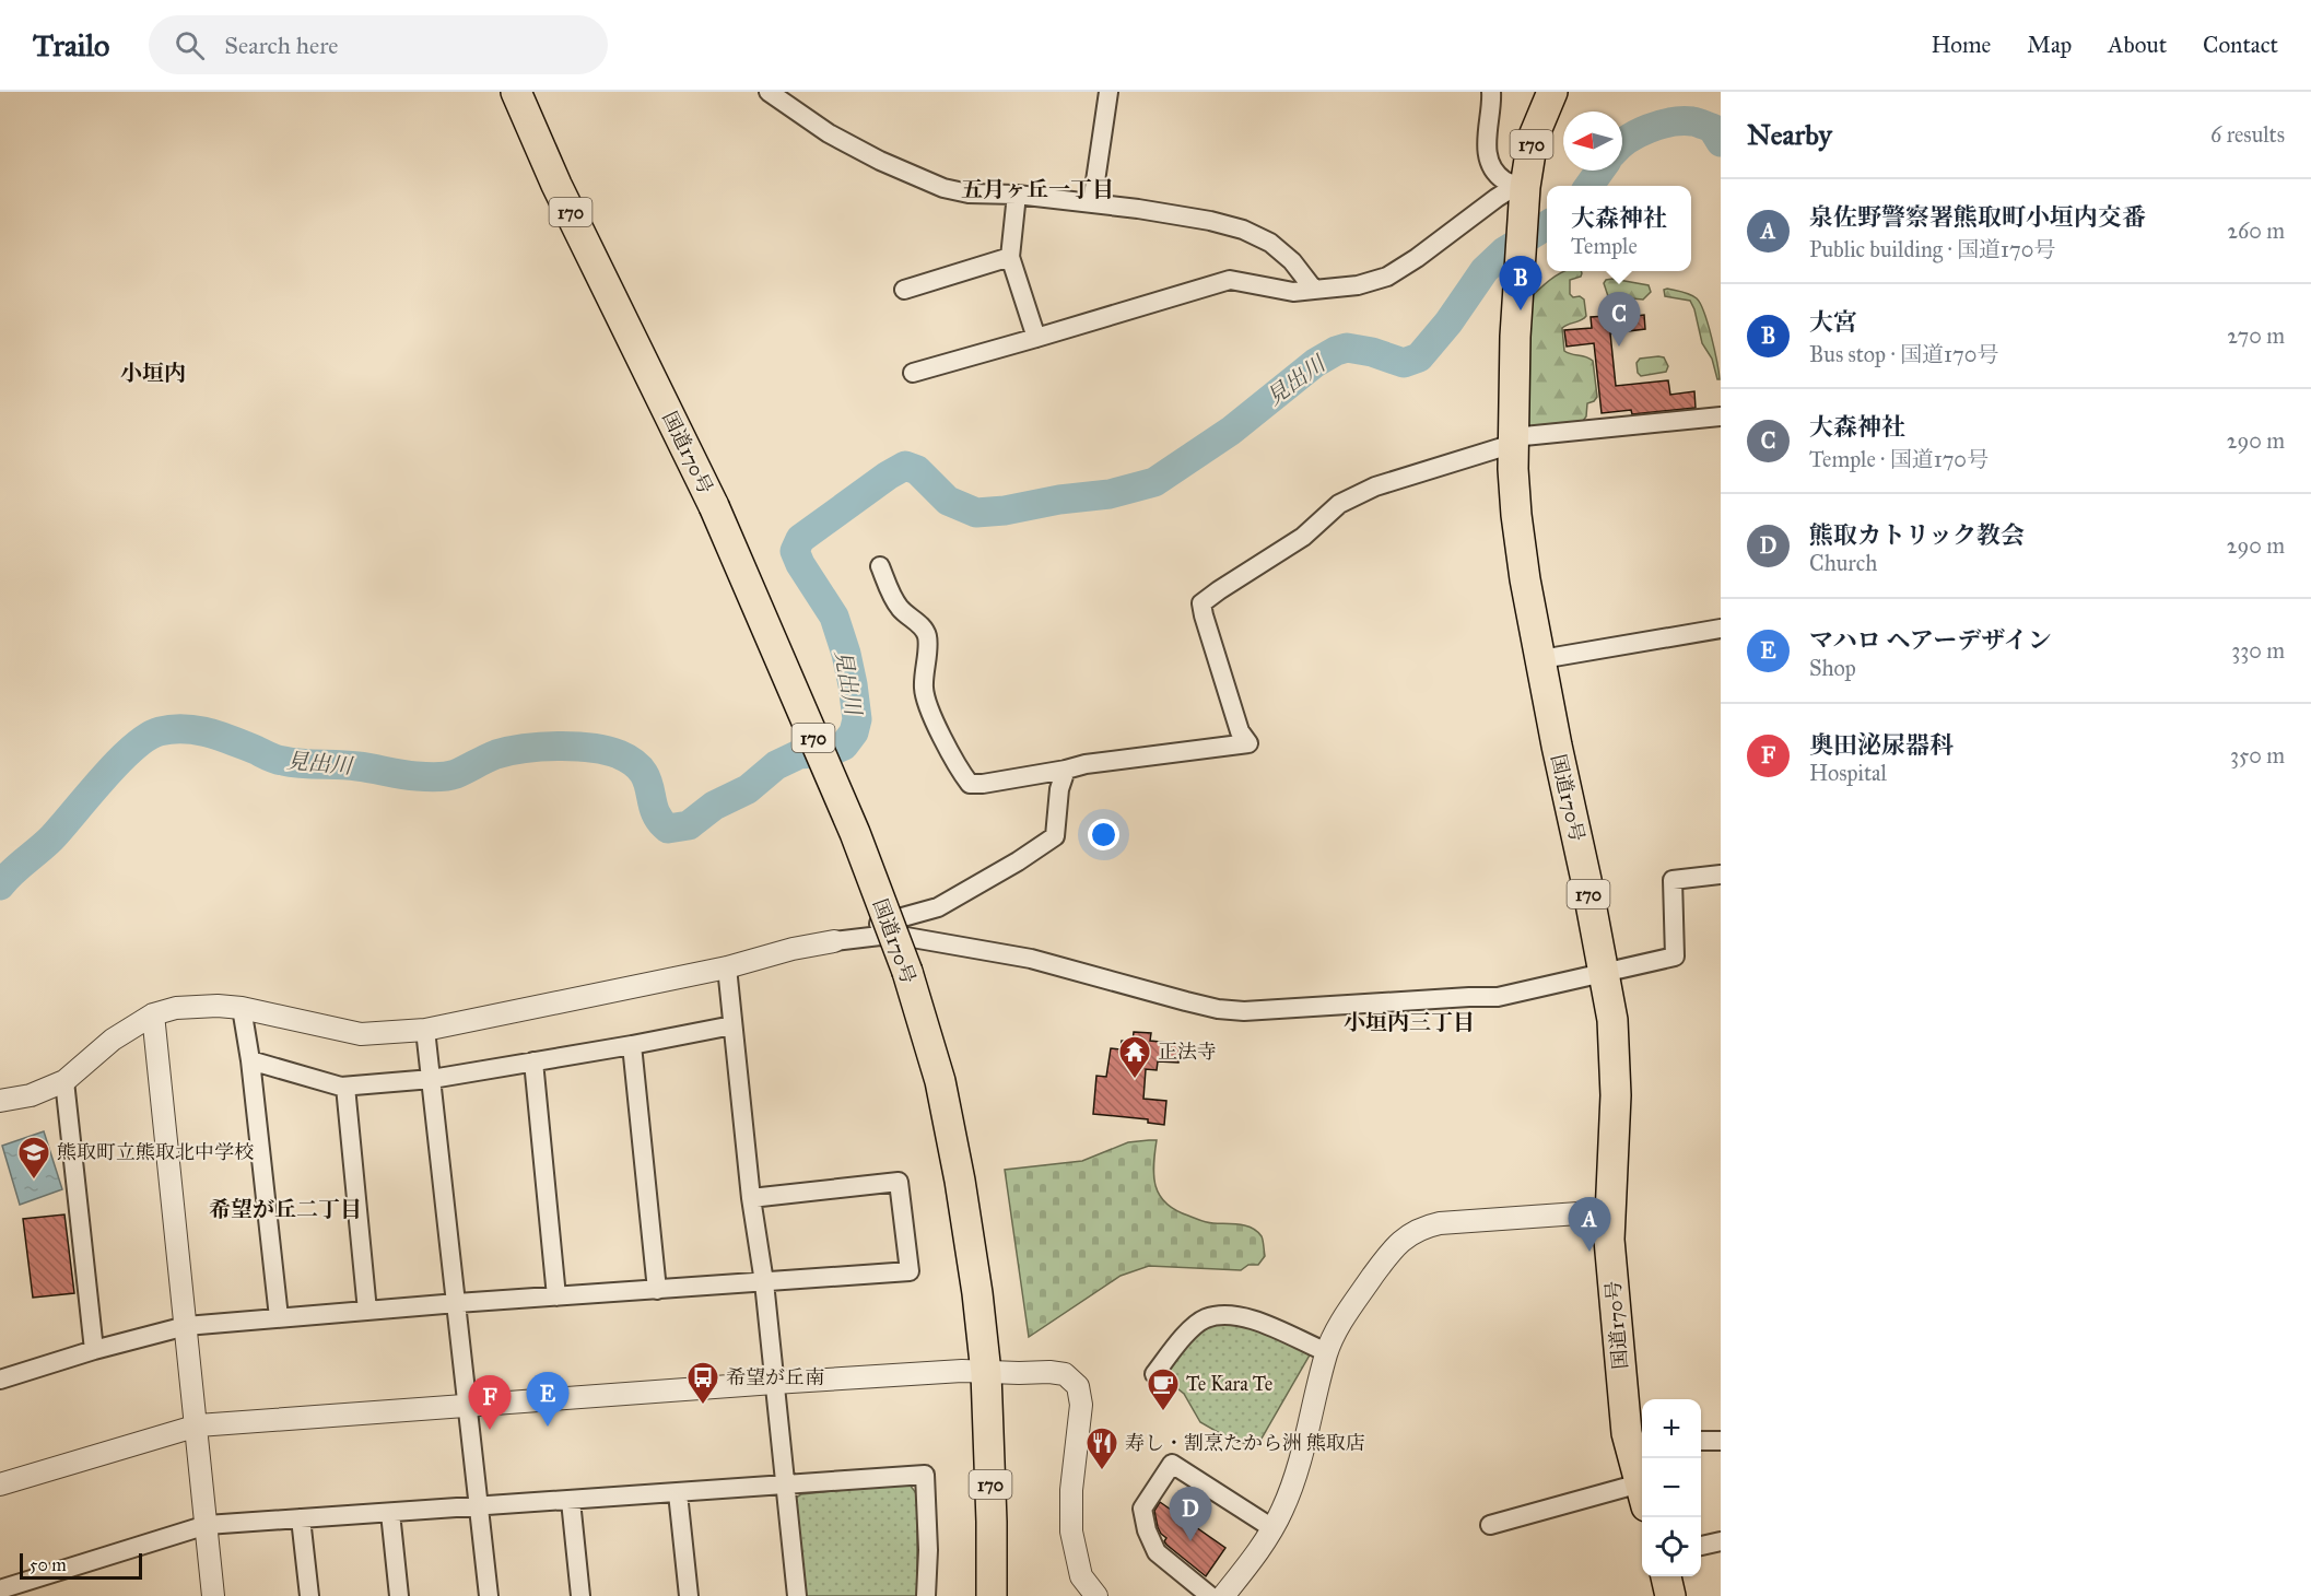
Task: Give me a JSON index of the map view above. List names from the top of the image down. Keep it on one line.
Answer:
{"streets":{"highway":["170","国道170号"]},"districts":["五月ヶ丘一丁目","小垣内","小垣内三丁目","希望が丘二丁目"],"water":["見出川"],"places":{"temple":["正法寺"],"school or university":["熊取町立熊取北中学校"],"bus stop":["希望が丘南"],"cafe":["Te Kara Te"],"restaurant":["寿し・割烹たから洲 熊取店"]},"scale_bar":"50 m","north":"left","page":{"header":"Trailo","search":"Search here","nav":["Home","Map","About","Contact"],"heading":["Nearby","6 results"],"list":[{"mark":"A","name":"泉佐野警察署熊取町小垣内交番","note":"Public building · 国道170号","value":"260 m"},{"mark":"B","name":"大宮","note":"Bus stop · 国道170号","value":"270 m"},{"mark":"C","name":"大森神社","note":"Temple · 国道170号","value":"290 m"},{"mark":"D","name":"熊取カトリック教会","note":"Church","value":"290 m"},{"mark":"E","name":"マハロ ヘアーデザイン","note":"Shop","value":"330 m"},{"mark":"F","name":"奥田泌尿器科","note":"Hospital","value":"350 m"}],"popup":["大森神社","Temple"],"pins":["B","C","A","E","F","D"],"map_buttons":["+","−"],"scale":"50 m"}}
